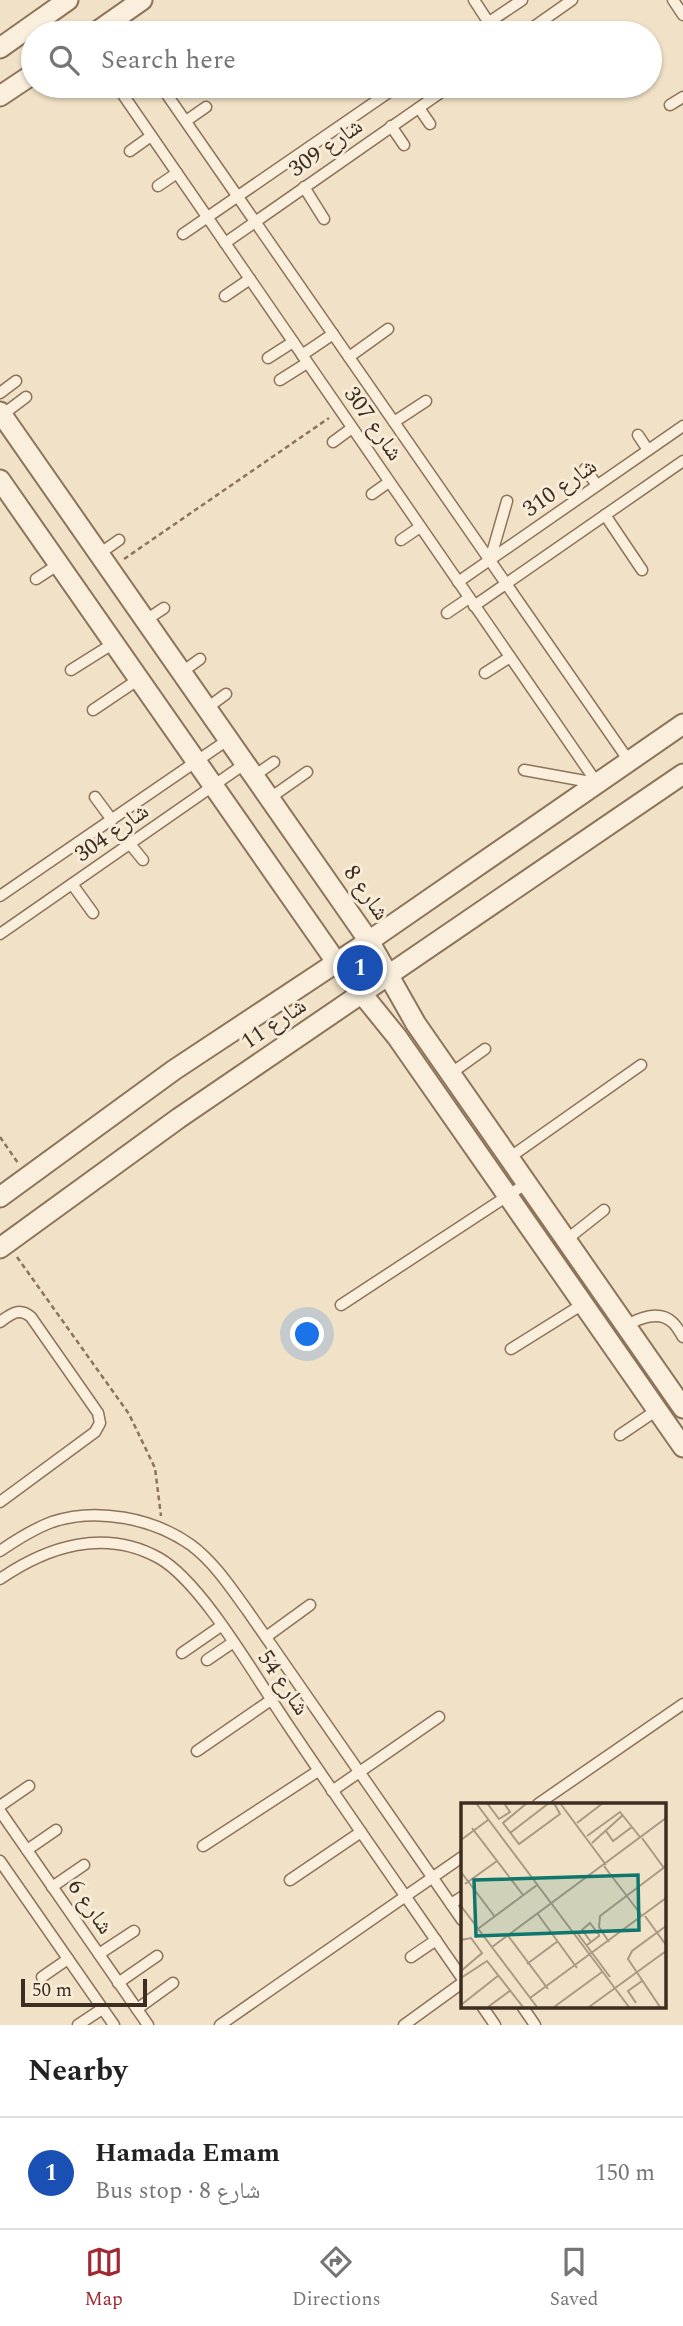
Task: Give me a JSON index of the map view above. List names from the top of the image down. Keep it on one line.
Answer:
{"streets":{"street":["شارع 8","شارع 11"],"lane":["شارع 309","شارع 307","شارع 310","شارع 304","شارع 54","شارع 6"]},"crossings":[["شارع 309","شارع 307"],["شارع 307","شارع 310"],["شارع 307","شارع 11"],["شارع 304","شارع 8"],["شارع 8","شارع 11"]],"scale_bar":"50 m","page":{"search":"Search here","pins":"1","scale":"50 m","heading":"Nearby","list":[{"mark":"1","name":"Hamada Emam","note":"Bus stop · شارع 8","value":"150 m"}],"nav":["Map","Directions","Saved"]}}
